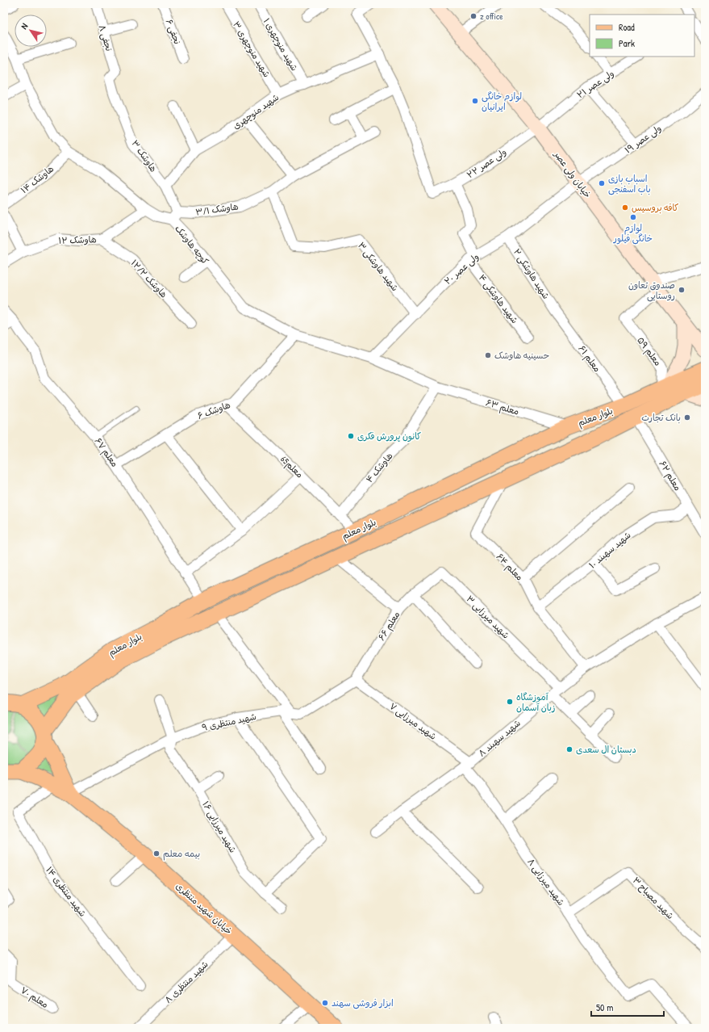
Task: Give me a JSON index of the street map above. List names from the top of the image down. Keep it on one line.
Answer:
{"streets":{"main road":["خیابان ولی عصر","بلوار معلم","خیابان شهید منتظری"],"street":["نجفی ۶","نجفی ۸","شهید منوچهری ۱","شهید منوچهری ۳","ولی عصر ۲۱","شهید منوچهری","ولی عصر ۱۹","هاوشک ۳","ولی عصر ۲۲","هاوشک ۱۴","هاوشک ۳/۱","هاوشک ۱۲","کوچه هاوشک","شهید هاوشکی ۳","ولی عصر ۲۰","شهید هاوشکی ۲","هاوشک ۱۲/۲","شهید هاوشکی ۴","معلم ۵۹","معلم ۶۱","معلم ۶۳","هاوشک ۶","معلم ۶۷","معلم65","هاوشک ۴","معلم ۶۲","شهید سهبند ۱۰","معلم ۶۴","شهید میرزایی ۳","معلم ۶۶","شهید میرزایی ۷","شهید منتظری ۹","شهید سهبند ۸","شهید میرزایی ۱۶","شهید میرزایی ۸","شهید منتظری ۱۴","شهید مصباح ۳","شهید منتظری ۸","معلم ۷۰"]},"crossings":[["نجفی ۸","هاوشک ۳"],["شهید منوچهری ۱","شهید منوچهری"],["شهید منوچهری ۳","شهید منوچهری"],["ولی عصر ۲۱","ولی عصر ۲۲"],["ولی عصر ۲۱","خیابان ولی عصر"],["شهید منوچهری","هاوشک ۳"],["ولی عصر ۱۹","خیابان ولی عصر"],["ولی عصر ۱۹","ولی عصر ۲۰"],["هاوشک ۳","هاوشک ۳/۱"],["هاوشک ۳","کوچه هاوشک"],["ولی عصر ۲۲","خیابان ولی عصر"],["ولی عصر ۲۲","شهید هاوشکی ۴"],["خیابان ولی عصر","ولی عصر ۲۰"],["خیابان ولی عصر","معلم ۵۹"],["هاوشک ۱۴","کوچه هاوشک"],["هاوشک ۳/۱","کوچه هاوشک"],["هاوشک ۳/۱","شهید هاوشکی ۳"],["هاوشک ۱۲","کوچه هاوشک"],["هاوشک ۱۲","هاوشک ۱۲/۲"],["کوچه هاوشک","ولی عصر ۲۰"],["کوچه هاوشک","معلم ۶۳"],["کوچه هاوشک","هاوشک ۶"],["کوچه هاوشک","هاوشک ۴"],["شهید هاوشکی ۳","ولی عصر ۲۰"],["ولی عصر ۲۰","شهید هاوشکی ۲"],["ولی عصر ۲۰","شهید هاوشکی ۴"],["شهید هاوشکی ۲","معلم ۶۱"],["معلم ۵۹","بلوار معلم"],["معلم ۶۱","بلوار معلم"],["معلم ۶۳","بلوار معلم"],["معلم ۶۳","هاوشک ۴"],["هاوشک ۶","معلم ۶۷"],["هاوشک ۶","معلم65"],["بلوار معلم","معلم ۶۷"],["بلوار معلم","معلم65"],["بلوار معلم","معلم ۶۲"],["بلوار معلم","معلم ۶۴"],["بلوار معلم","معلم ۶۶"],["معلم65","هاوشک ۴"],["معلم ۶۲","شهید سهبند ۱۰"],["شهید سهبند ۱۰","معلم ۶۴"],["معلم ۶۴","شهید سهبند ۸"],["شهید میرزایی ۳","شهید سهبند ۸"],["معلم ۶۶","شهید میرزایی ۷"],["معلم ۶۶","شهید منتظری ۹"],["شهید میرزایی ۷","شهید منتظری ۹"],["شهید میرزایی ۷","شهید سهبند ۸"],["شهید میرزایی ۷","شهید میرزایی ۸"],["شهید منتظری ۹","شهید میرزایی ۱۶"],["شهید منتظری ۹","خیابان شهید منتظری"],["شهید سهبند ۸","شهید میرزایی ۸"],["شهید میرزایی ۸","شهید مصباح ۳"],["خیابان شهید منتظری","شهید منتظری ۸"]],"places":["z office","لوازم خانگی ایرانیان","اسباب بازی باب اسفنجی","کافه بروسیس","لوازم خانگی فیلور","صندوق تعاون روستایی","حسینیه هاوشک","بانک تجارت","کانون پرورش فکری","آموزشگاه زبان آسمان","دبستان ال سعدی","بیمه معلم","ابزار فروشی سهند"],"legend":["Road","Park"],"scale_bar":"50 m","north":"top left"}
